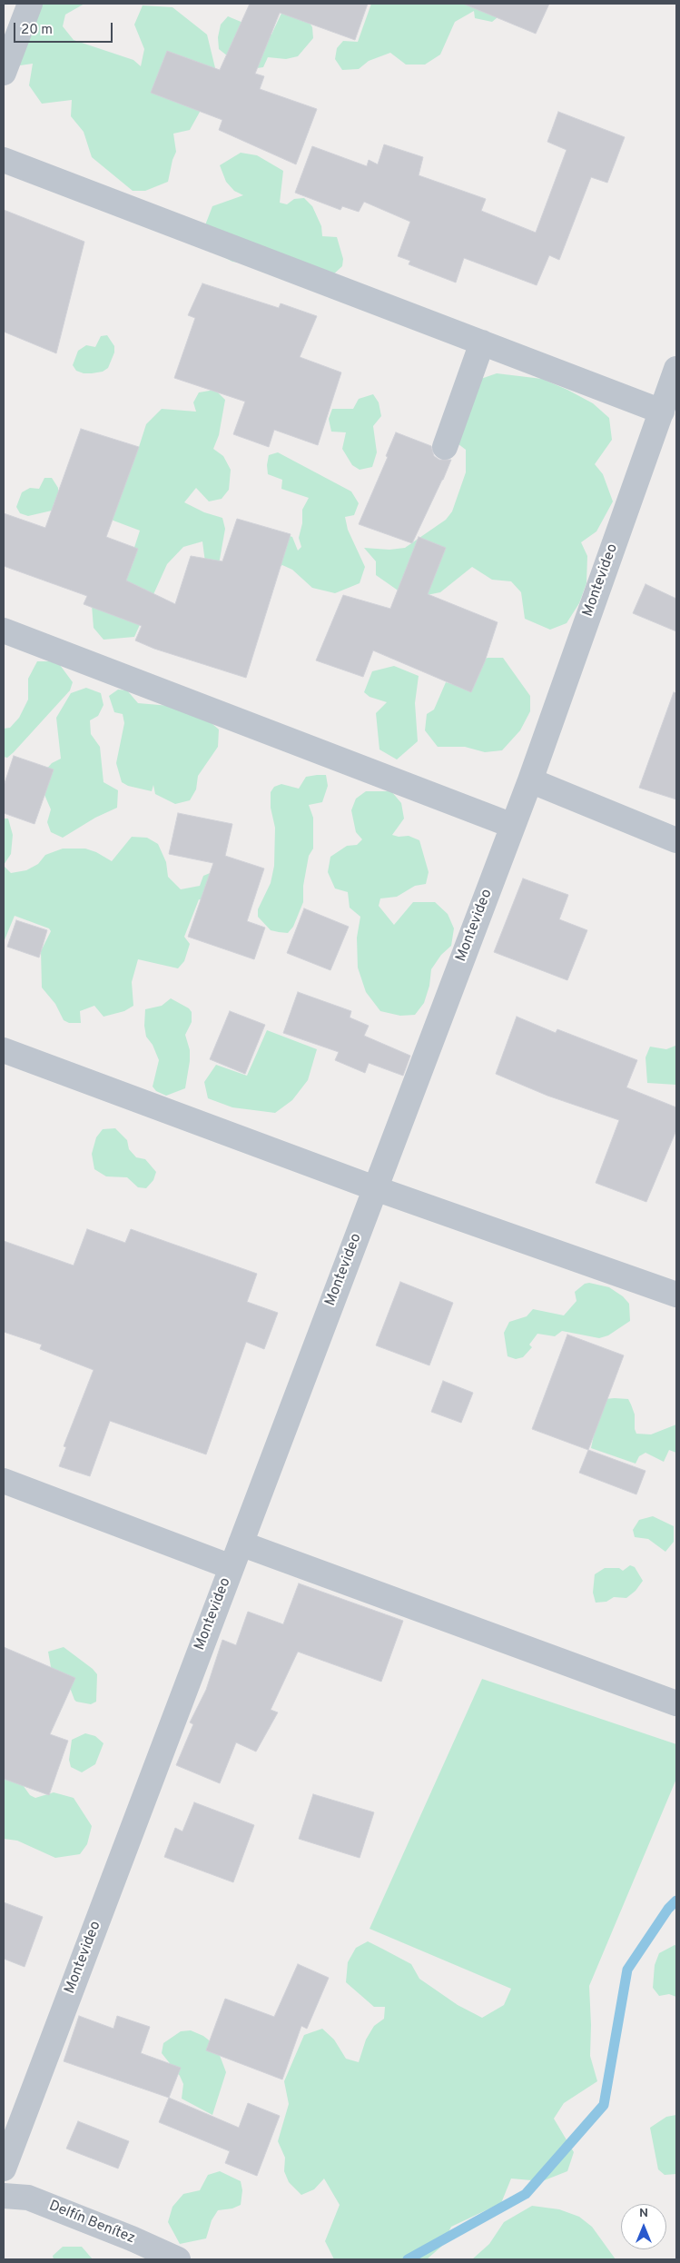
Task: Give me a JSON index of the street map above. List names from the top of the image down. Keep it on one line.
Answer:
{"streets":{"street":["Montevideo","Delfín Benítez"]},"scale_bar":"20 m","north":"top"}
